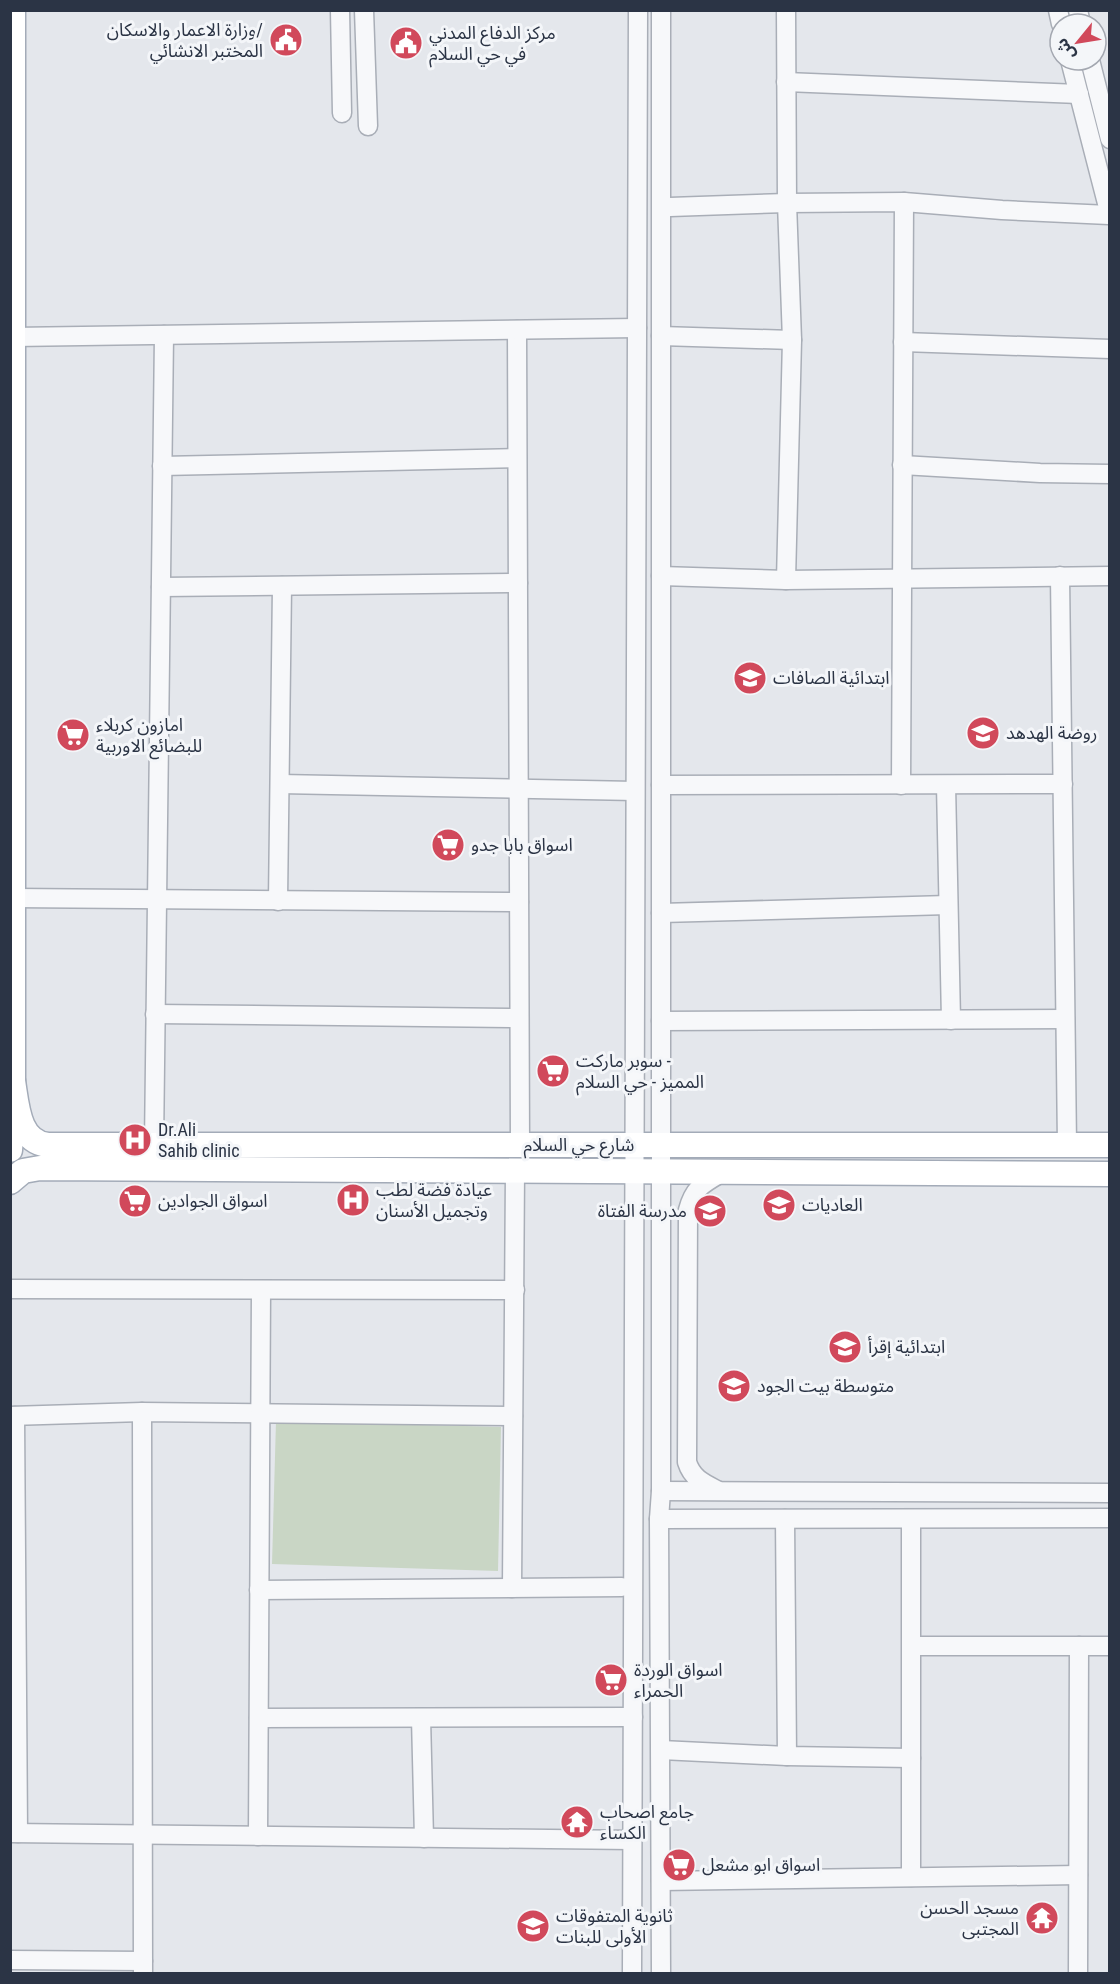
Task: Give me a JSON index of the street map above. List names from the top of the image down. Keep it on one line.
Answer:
{"streets":{"main road":["شارع حي السلام"]},"places":{"public building":["وزارة الاعمار والاسكان/ المختبر الانشائي","مركز الدفاع المدني في حي السلام"],"school or university":["ابتدائية الصافات","روضة الهدهد","العاديات","مدرسة الفتاة","ابتدائية إقرأ","متوسطة بيت الجود","ثانوية المتفوقات الأولى للبنات"],"supermarket":["امازون كربلاء للبضائع الاوربية","اسواق بابا جدو","سوبر ماركت - المميز - حي السلام","اسواق الجوادين","اسواق الوردة الحمراء","اسواق ابو مشعل"],"hospital":["Dr.Ali Sahib clinic","عيادة فضة لطب وتجميل الأسنان"],"temple":["جامع اصحاب الكساء","مسجد الحسن المجتبى"]},"north":"bottom left"}
